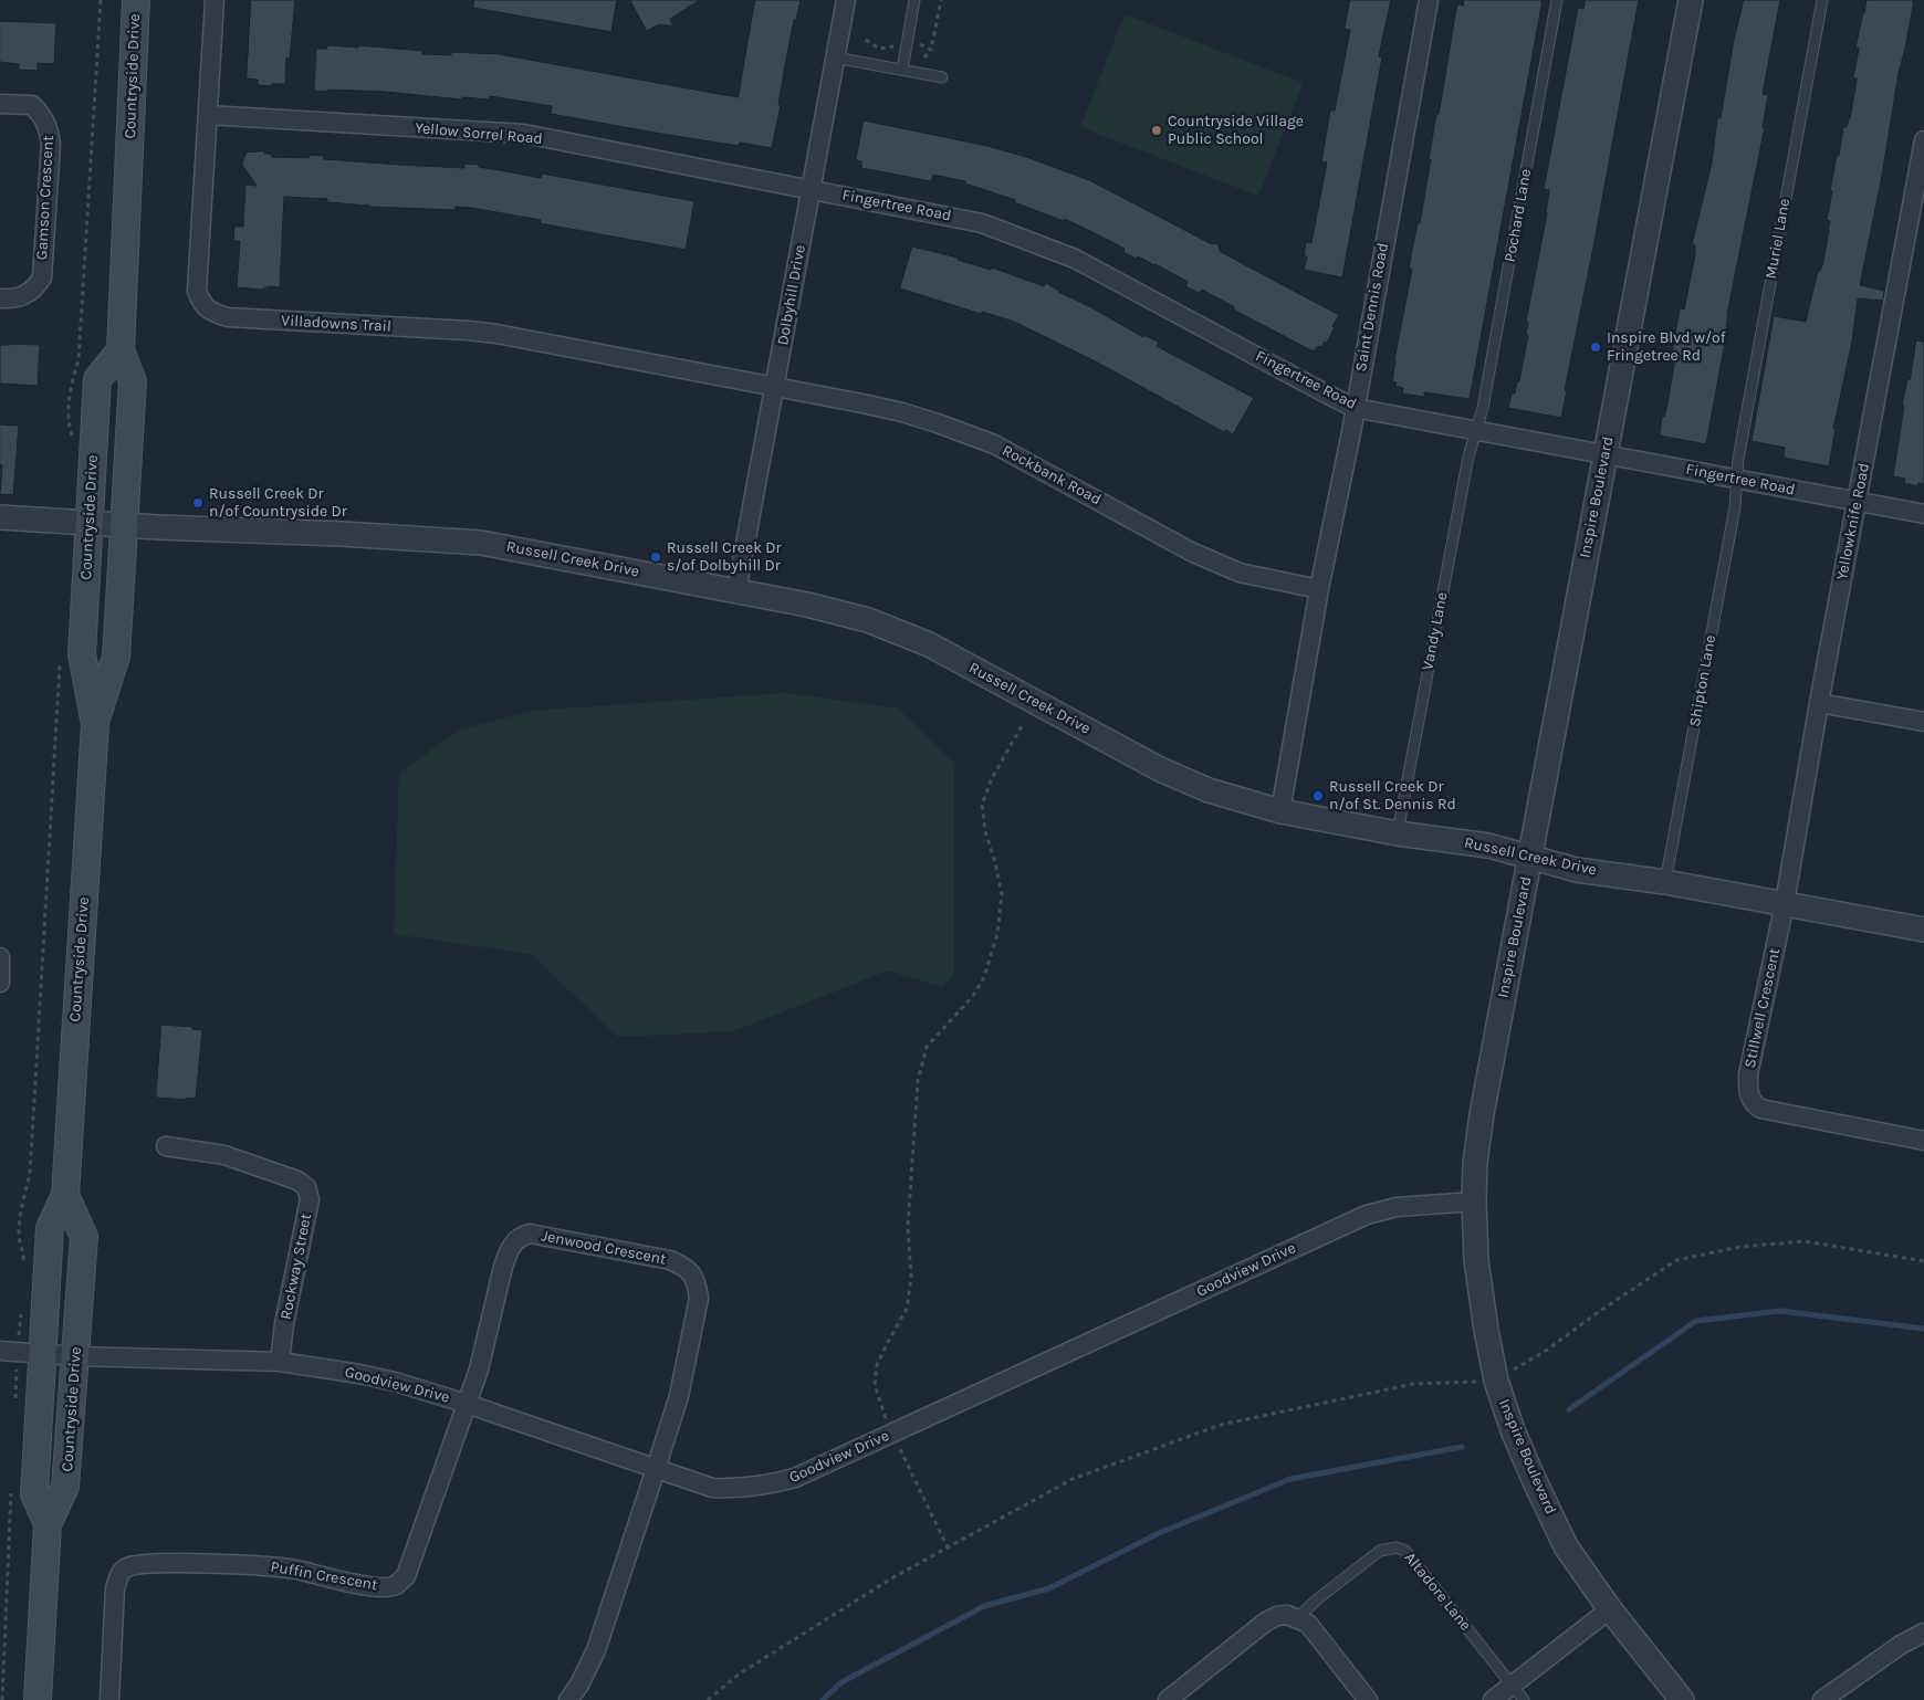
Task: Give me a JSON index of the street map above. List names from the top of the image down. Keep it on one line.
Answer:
{"streets":{"main road":["Countryside Drive"],"street":["Yellow Sorrel Road","Gamson Crescent","Fingertree Road","Dolbyhill Drive","Saint Dennis Road","Villadowns Trail","Rockbank Road","Inspire Boulevard","Yellowknife Road","Russell Creek Drive","Stillwell Crescent","Jenwood Crescent","Rockway Street","Goodview Drive","Puffin Crescent"],"lane":["Pochard Lane","Muriel Lane","Vandy Lane","Shipton Lane","Altadore Lane"]},"crossings":[["Countryside Drive","Russell Creek Drive"],["Countryside Drive","Goodview Drive"],["Yellow Sorrel Road","Fingertree Road"],["Yellow Sorrel Road","Dolbyhill Drive"],["Yellow Sorrel Road","Villadowns Trail"],["Fingertree Road","Pochard Lane"],["Fingertree Road","Muriel Lane"],["Fingertree Road","Dolbyhill Drive"],["Fingertree Road","Saint Dennis Road"],["Fingertree Road","Inspire Boulevard"],["Fingertree Road","Yellowknife Road"],["Fingertree Road","Vandy Lane"],["Fingertree Road","Shipton Lane"],["Pochard Lane","Vandy Lane"],["Muriel Lane","Shipton Lane"],["Dolbyhill Drive","Villadowns Trail"],["Dolbyhill Drive","Rockbank Road"],["Dolbyhill Drive","Russell Creek Drive"],["Saint Dennis Road","Rockbank Road"],["Saint Dennis Road","Russell Creek Drive"],["Villadowns Trail","Rockbank Road"],["Inspire Boulevard","Russell Creek Drive"],["Inspire Boulevard","Goodview Drive"],["Yellowknife Road","Russell Creek Drive"],["Yellowknife Road","Stillwell Crescent"],["Russell Creek Drive","Vandy Lane"],["Russell Creek Drive","Shipton Lane"],["Russell Creek Drive","Stillwell Crescent"],["Jenwood Crescent","Goodview Drive"],["Jenwood Crescent","Puffin Crescent"],["Rockway Street","Goodview Drive"],["Goodview Drive","Puffin Crescent"]],"places":["Countryside Village Public School","Inspire Blvd w/of Fringetree Rd","Russell Creek Dr n/of Countryside Dr","Russell Creek Dr s/of Dolbyhill Dr","Russell Creek Dr n/of St. Dennis Rd"]}
